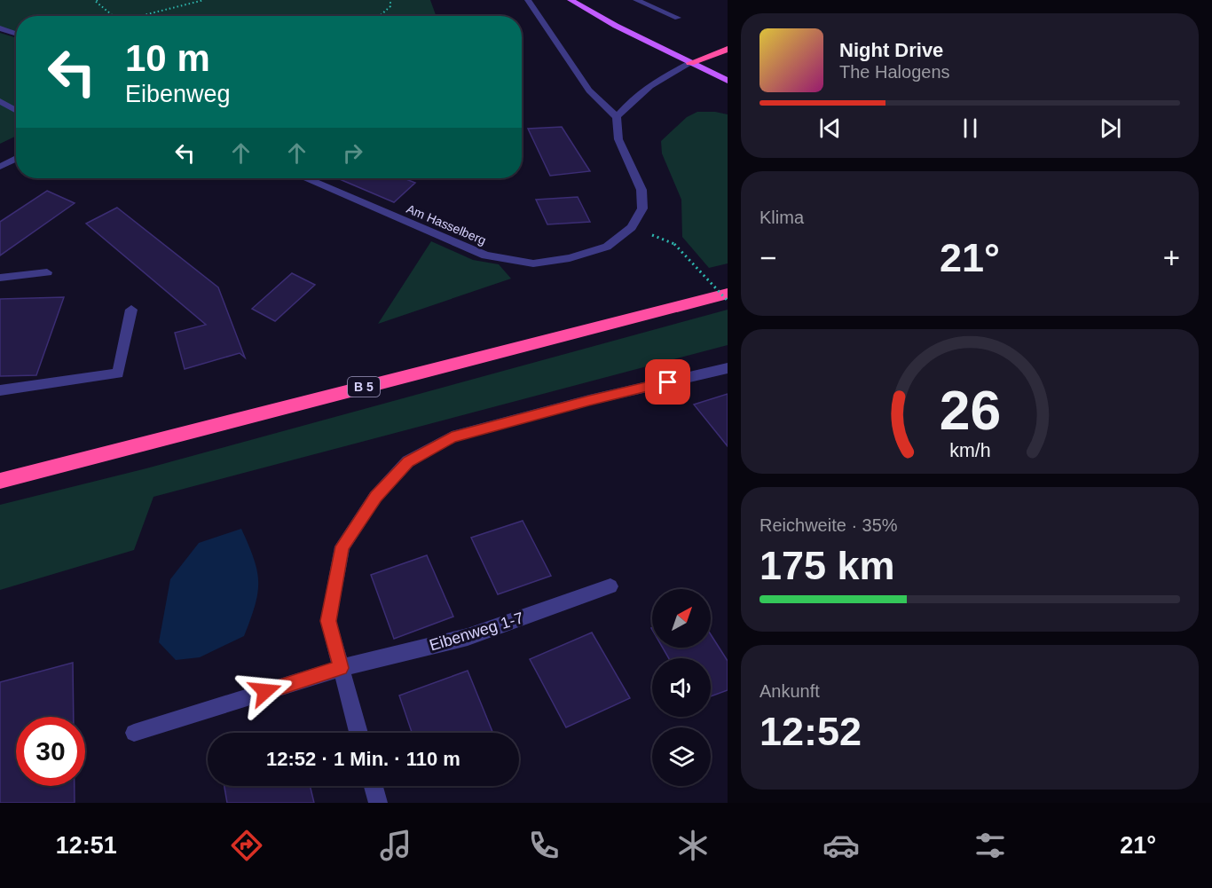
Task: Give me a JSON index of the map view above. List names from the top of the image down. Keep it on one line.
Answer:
{"streets":{"highway":["B 5"],"street":["Am Hasselberg","Eibenweg 1-7"]},"north":"top right","page":{"turn":["10 m","Eibenweg"],"song":["Night Drive","The Halogens"],"tile":["Klima",["Reichweite · 35%","175 km"],["Ankunft","12:52"]],"heat":["−","21°","+"],"limit":"30","trip":"12:52 · 1 Min. · 110 m","tabs":["12:51","21°"],"gauge":["26","km/h"]}}
